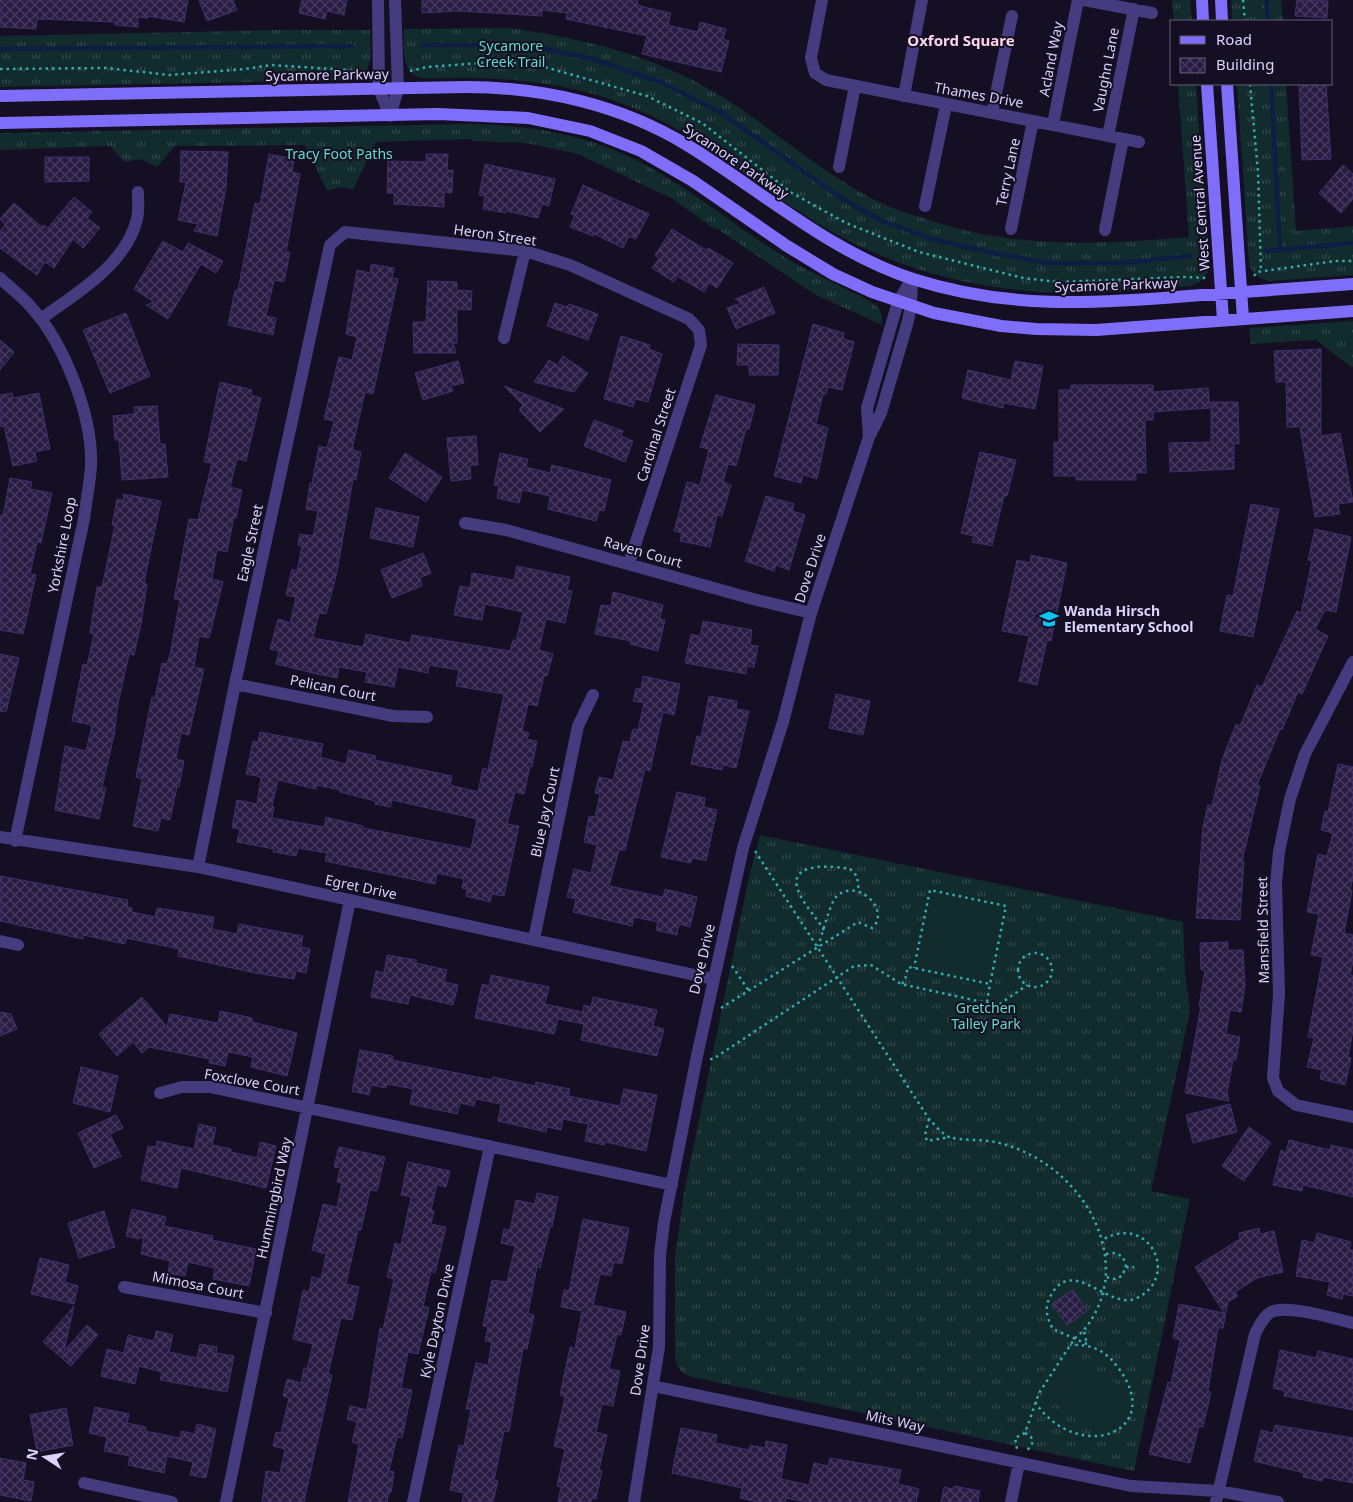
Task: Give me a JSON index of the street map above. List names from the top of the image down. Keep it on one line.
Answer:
{"streets":{"main road":["Sycamore Parkway","West Central Avenue"],"street":["Acland Way","Vaughn Lane","Thames Drive","Terry Lane","Heron Street","Cardinal Street","Eagle Street","Yorkshire Loop","Raven Court","Dove Drive","Pelican Court","Blue Jay Court","Egret Drive","Mansfield Street","Foxclove Court","Hummingbird Way","Mimosa Court","Kyle Dayton Drive","Mits Way"]},"crossings":[["Acland Way","Thames Drive"],["Vaughn Lane","Thames Drive"],["Sycamore Parkway","West Central Avenue"],["Sycamore Parkway","Dove Drive"],["Thames Drive","Terry Lane"],["Heron Street","Cardinal Street"],["Heron Street","Eagle Street"],["Cardinal Street","Raven Court"],["Eagle Street","Pelican Court"],["Eagle Street","Egret Drive"],["Yorkshire Loop","Egret Drive"],["Raven Court","Dove Drive"],["Dove Drive","Egret Drive"],["Dove Drive","Foxclove Court"],["Dove Drive","Mits Way"],["Blue Jay Court","Egret Drive"],["Egret Drive","Hummingbird Way"],["Foxclove Court","Hummingbird Way"],["Foxclove Court","Kyle Dayton Drive"],["Hummingbird Way","Mimosa Court"]],"districts":["Oxford Square"],"parks":["Sycamore Creek Trail","Tracy Foot Paths","Gretchen Talley Park"],"places":{"school or university":["Wanda Hirsch Elementary School"]},"legend":["Road","Building"],"north":"left"}
